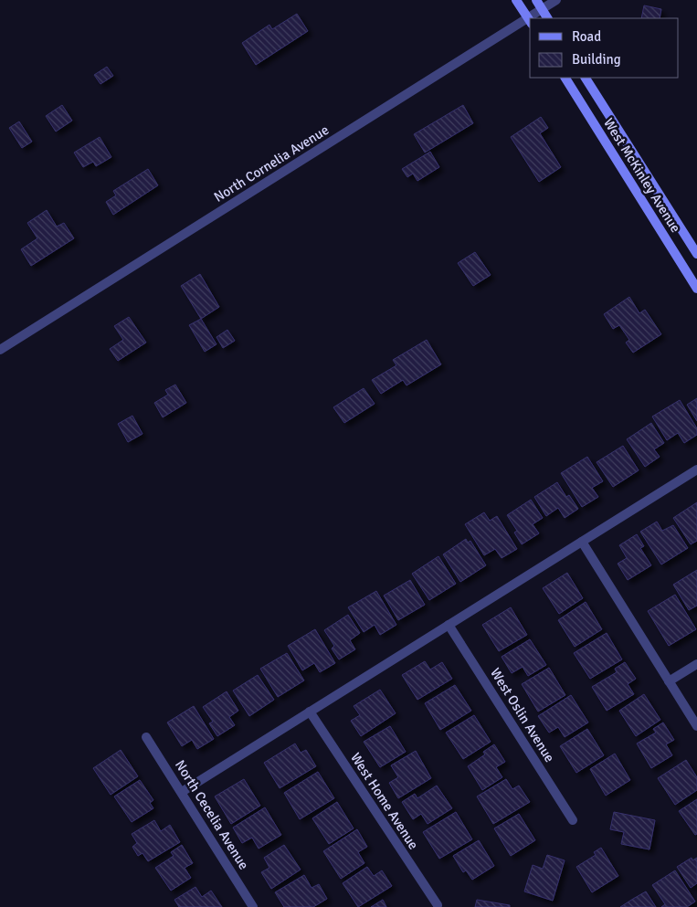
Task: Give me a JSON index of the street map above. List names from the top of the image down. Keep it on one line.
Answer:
{"streets":{"main road":["West McKinley Avenue"],"street":["North Cornelia Avenue","West Oslin Avenue","West Home Avenue","North Cecelia Avenue"]},"legend":["Road","Building"]}
